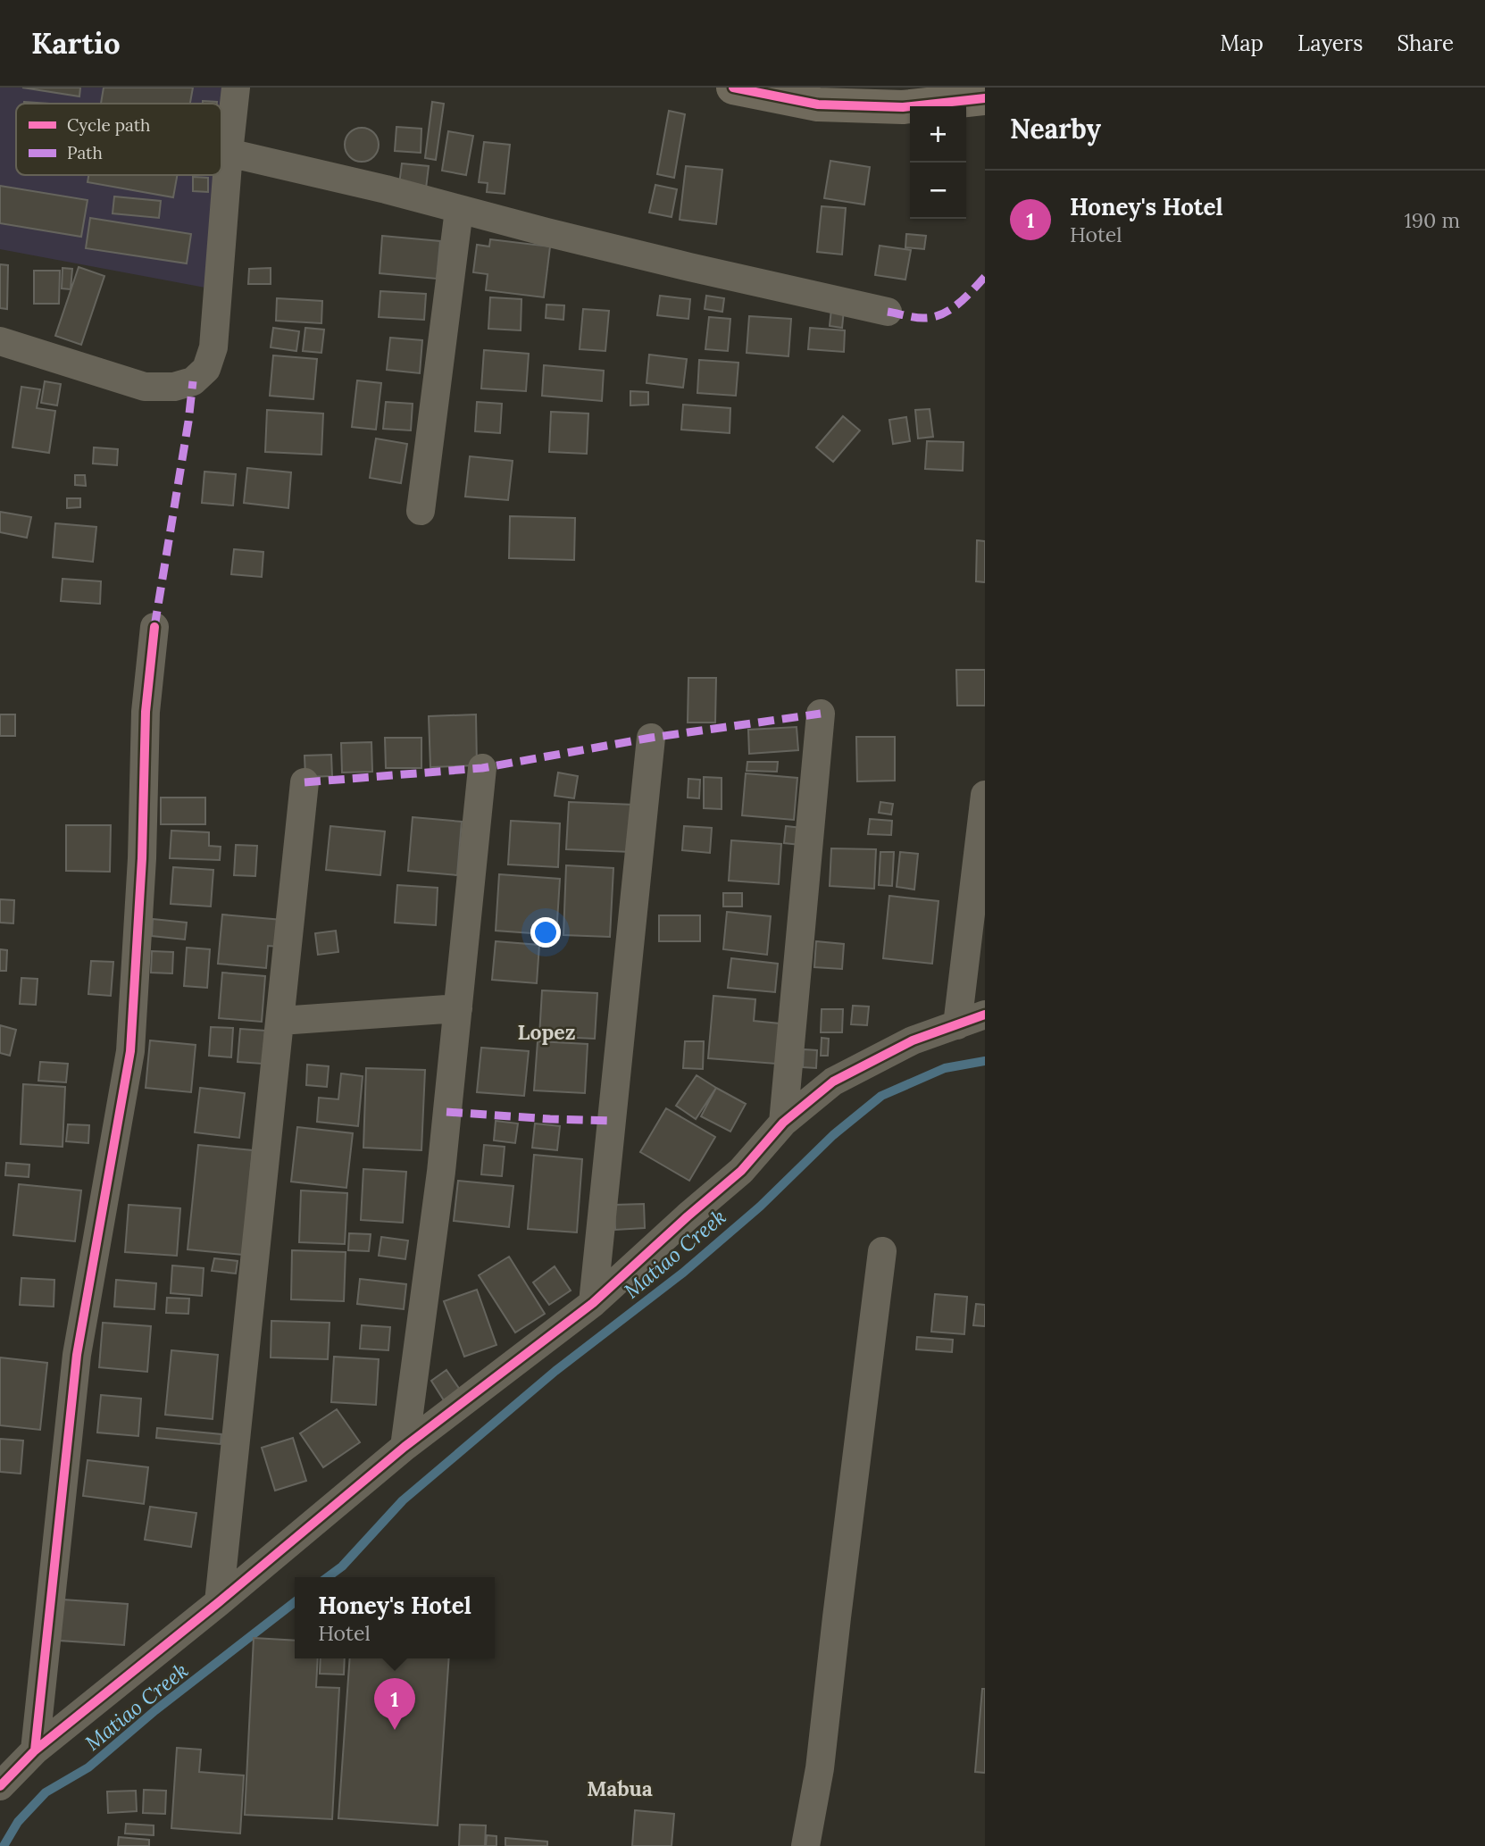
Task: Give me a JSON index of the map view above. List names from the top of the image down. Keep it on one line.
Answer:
{"districts":["Lopez","Mabua"],"water":["Matiao Creek"],"legend":["Cycle path","Path"],"page":{"header":"Kartio","nav":["Map","Layers","Share"],"heading":"Nearby","map_buttons":["+","−"],"list":[{"mark":"1","name":"Honey's Hotel","note":"Hotel","value":"190 m"}],"popup":["Honey's Hotel","Hotel"],"pins":"1"}}
